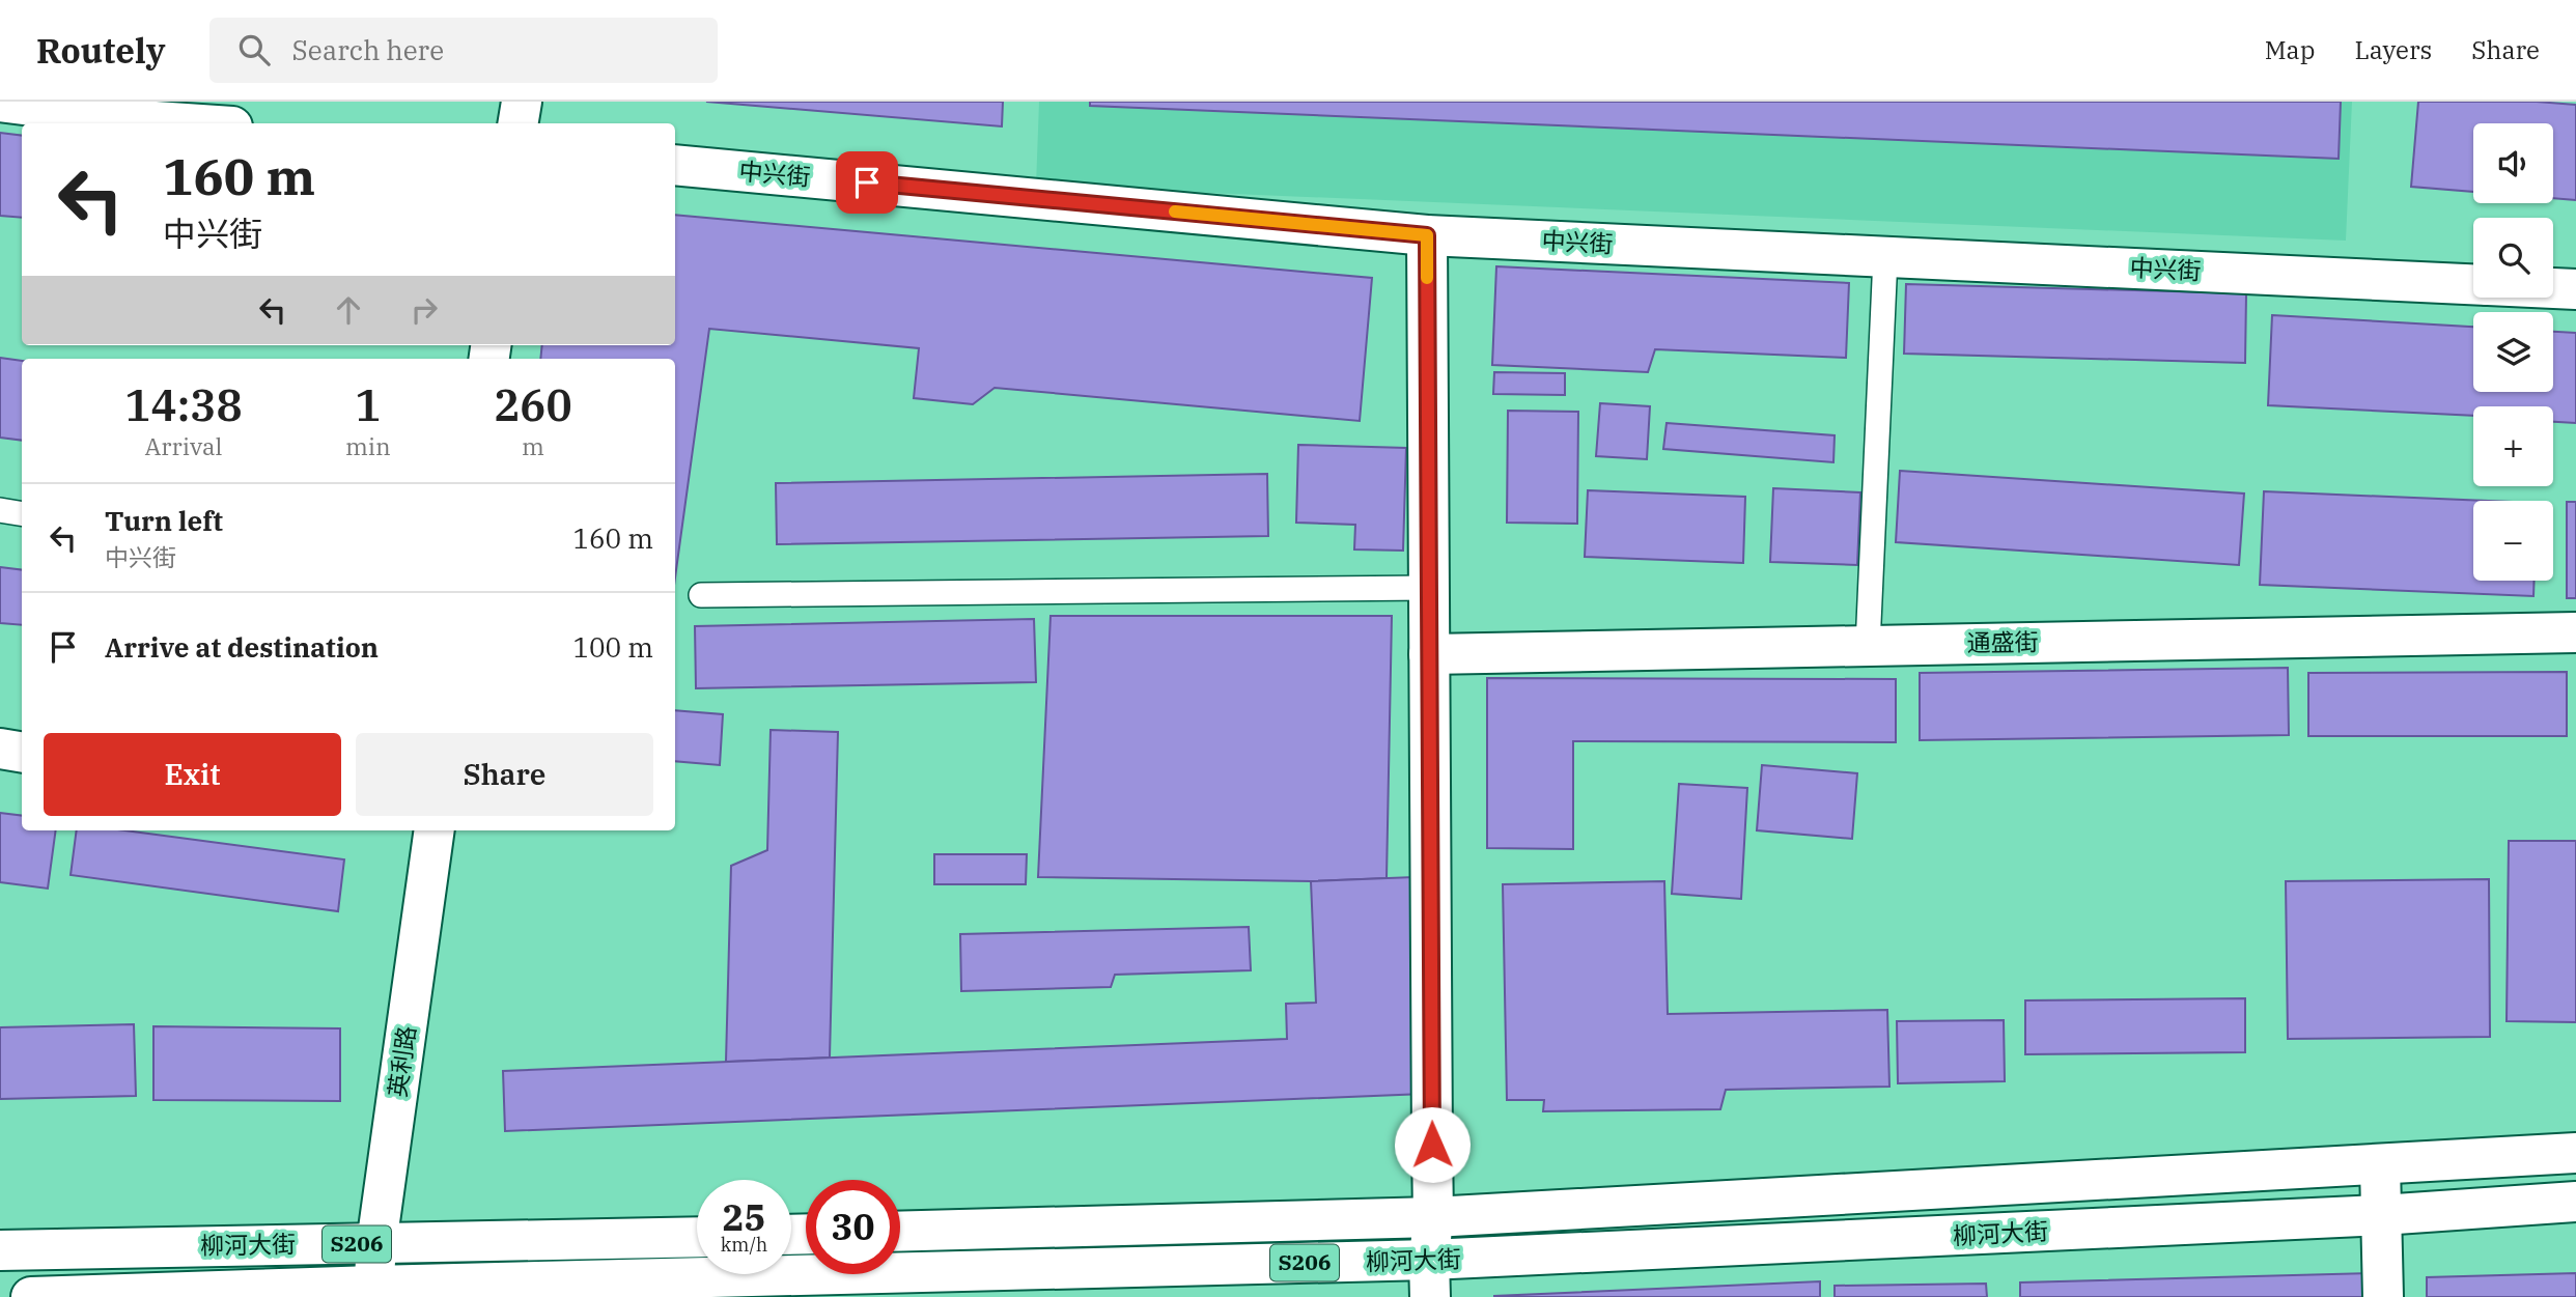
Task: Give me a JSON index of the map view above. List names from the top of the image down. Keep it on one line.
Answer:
{"streets":{"street":["中兴街","通盛街","英利路","柳河大街","S206"]},"crossings":[["英利路","柳河大街"]],"page":{"header":"Routely","search":"Search here","nav":["Map","Layers","Share"],"map_buttons":["+","−"],"turn":["160 m","中兴街"],"eta":["14:38","Arrival","1","min","260","m"],"list":[{"name":"Turn left","note":"中兴街","value":"160 m"},{"name":"Arrive at destination","value":"100 m"}],"buttons":["Exit","Share"],"speed":"25 km/h","limit":"30"}}
